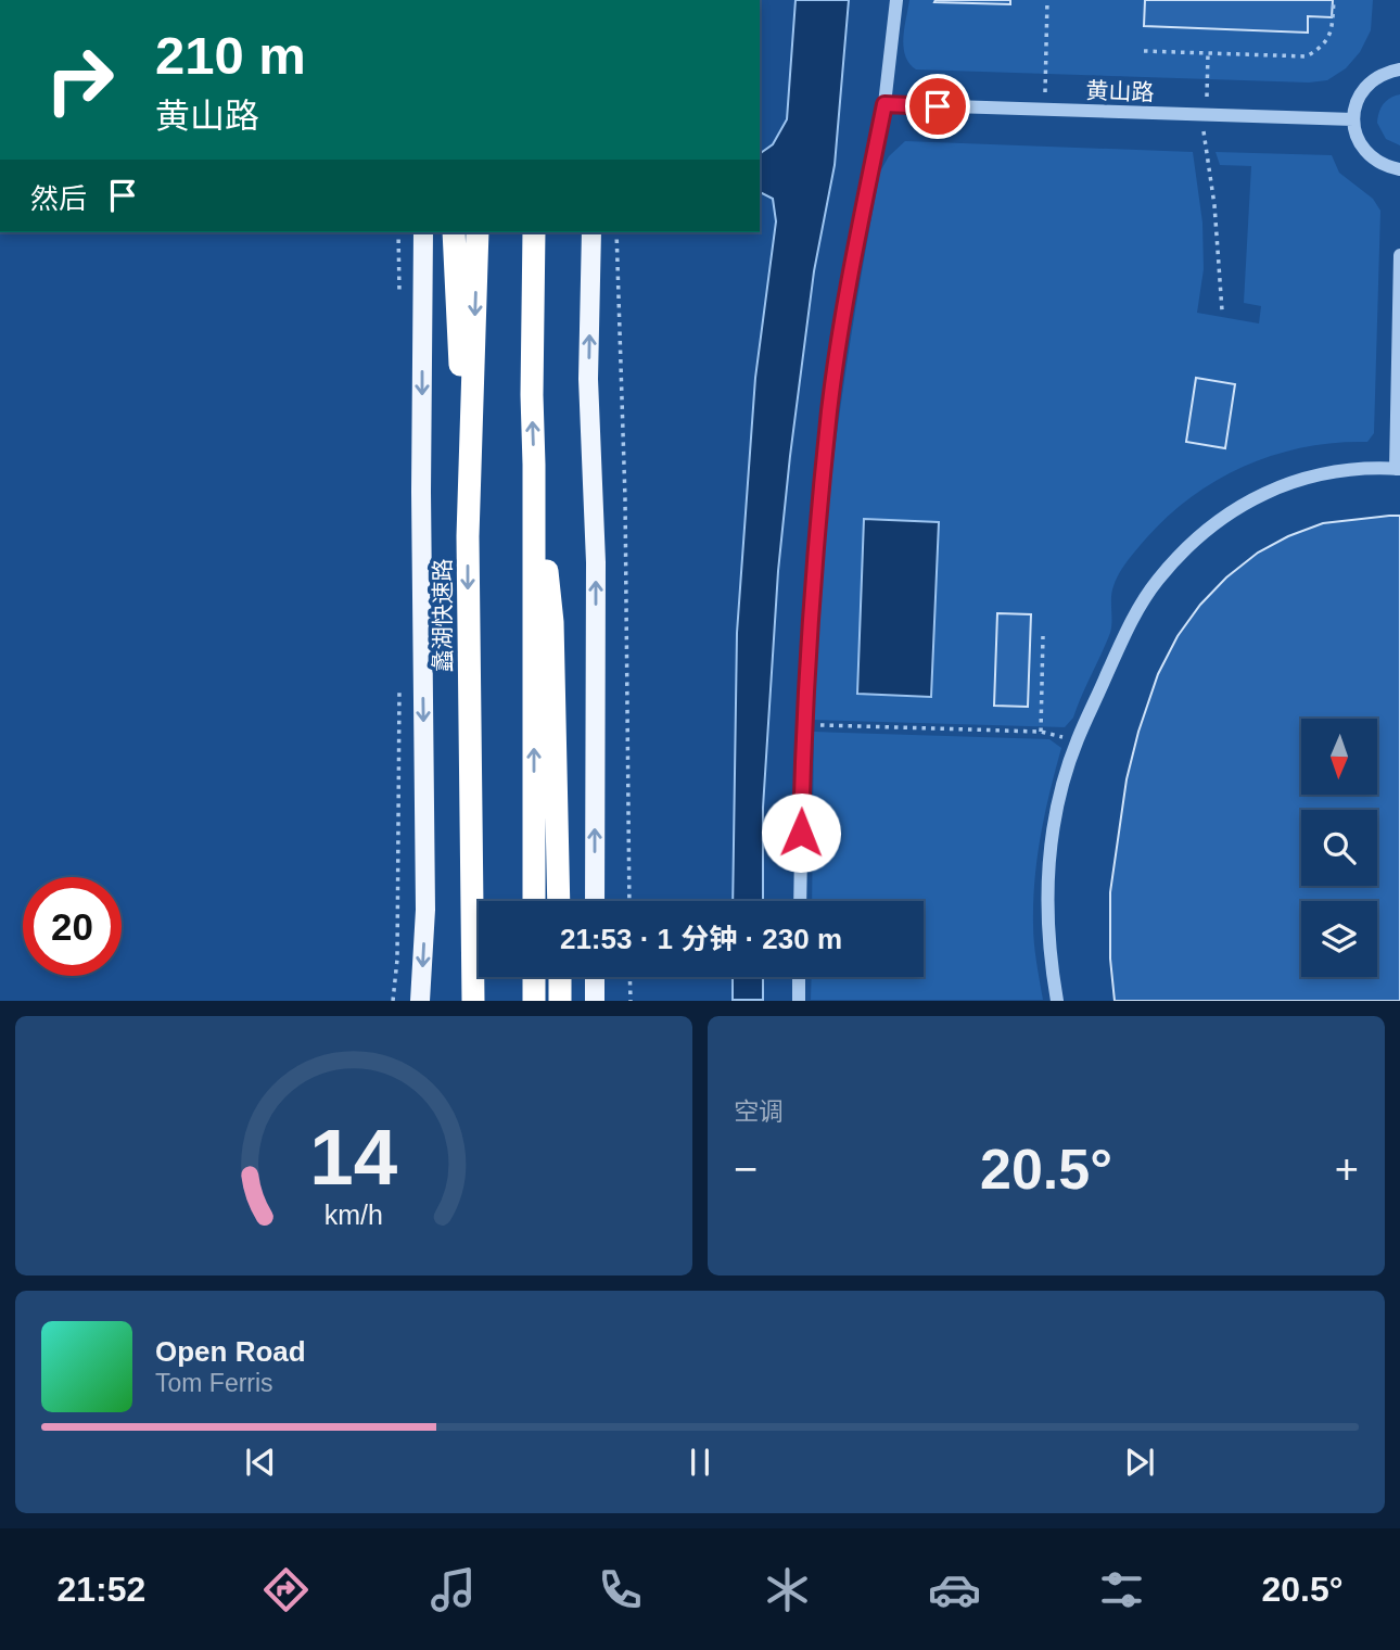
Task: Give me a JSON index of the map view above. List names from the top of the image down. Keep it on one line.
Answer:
{"streets":{"highway":["蠡湖快速路"],"street":["黄山路"]},"north":"bottom","page":{"turn":["210 m","黄山路"],"then":"然后","limit":"20","trip":"21:53 · 1 分钟 · 230 m","tile":"空调","heat":["−","20.5°","+"],"song":["Open Road","Tom Ferris"],"tabs":["21:52","20.5°"],"gauge":["14","km/h"]}}
